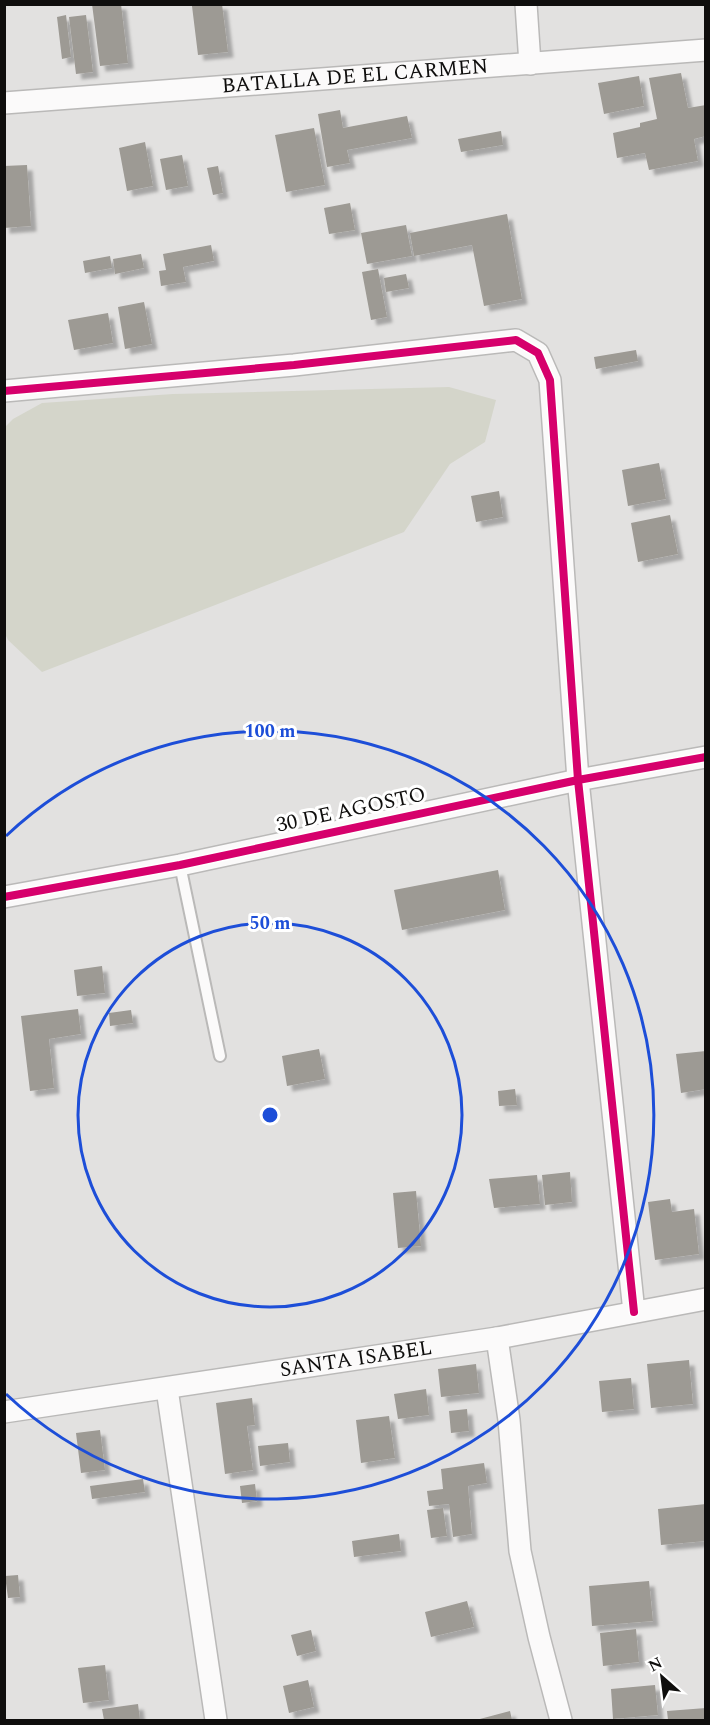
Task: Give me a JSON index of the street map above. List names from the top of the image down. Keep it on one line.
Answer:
{"streets":{"street":["BATALLA DE EL CARMEN","30 DE AGOSTO","SANTA ISABEL"]},"north":"top left","rings":["100 m","50 m"]}
